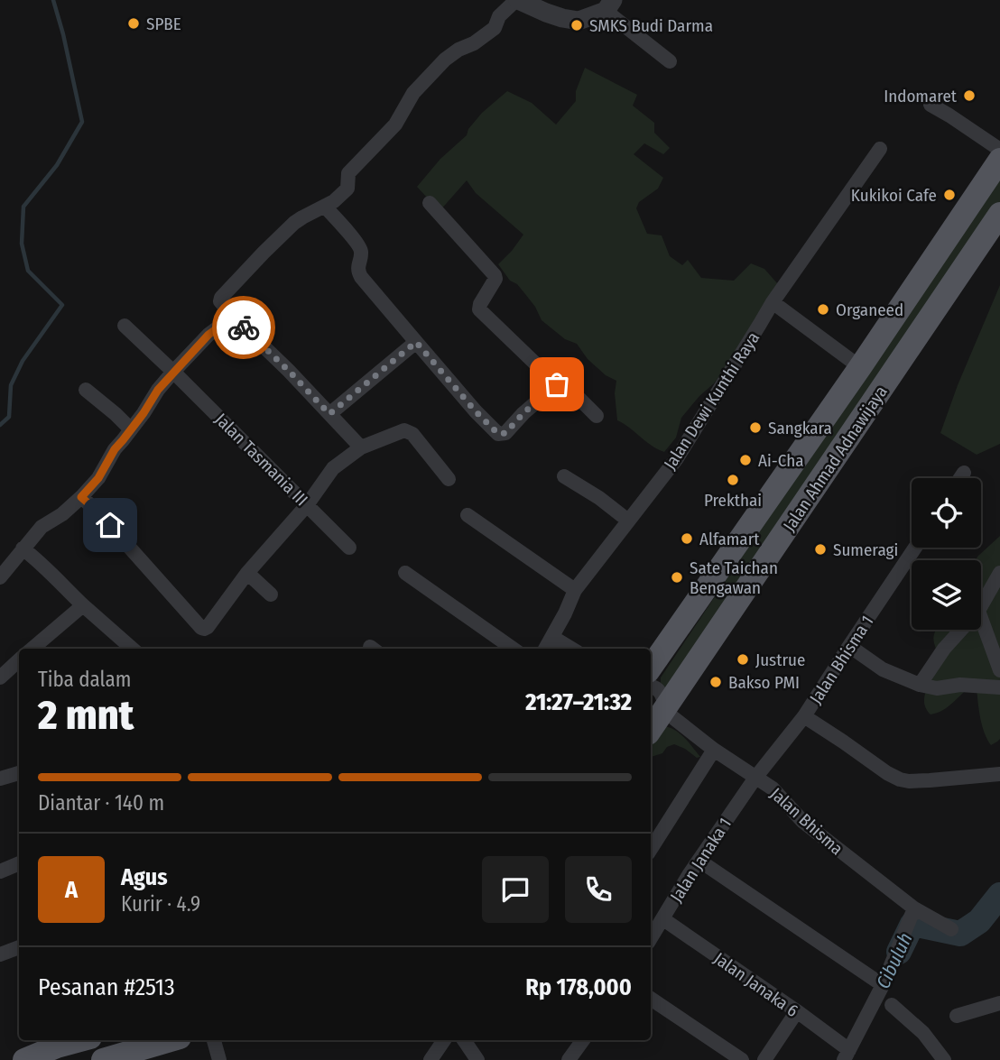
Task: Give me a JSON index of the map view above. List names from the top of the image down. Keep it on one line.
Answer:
{"streets":{"main road":["Jalan Ahmad Adnawijaya"],"street":["Jalan Dewi Kunthi Raya","Jalan Tasmania III","Jalan Bhisma 1","Jalan Bhisma","Jalan Janaka 1","Jalan Janaka 6"]},"crossings":[["Jalan Ahmad Adnawijaya","Jalan Bhisma"],["Jalan Bhisma 1","Jalan Bhisma"],["Jalan Bhisma 1","Jalan Janaka 1"],["Jalan Bhisma","Jalan Janaka 1"],["Jalan Janaka 1","Jalan Janaka 6"]],"water":["Cibuluh"],"places":["SPBE","SMKS Budi Darma","Indomaret","Kukikoi Cafe","Organeed","Sangkara","Ai-Cha","Prekthai","Alfamart","Sumeragi","Sate Taichan Bengawan","Justrue","Bakso PMI"],"page":{"heading":["2 mnt","Tiba dalam","21:27–21:32"],"panel":["Agus","Kurir · 4.9","Pesanan #2513","Rp 178,000"],"bar":"Diantar · 140 m","round":"A"}}
